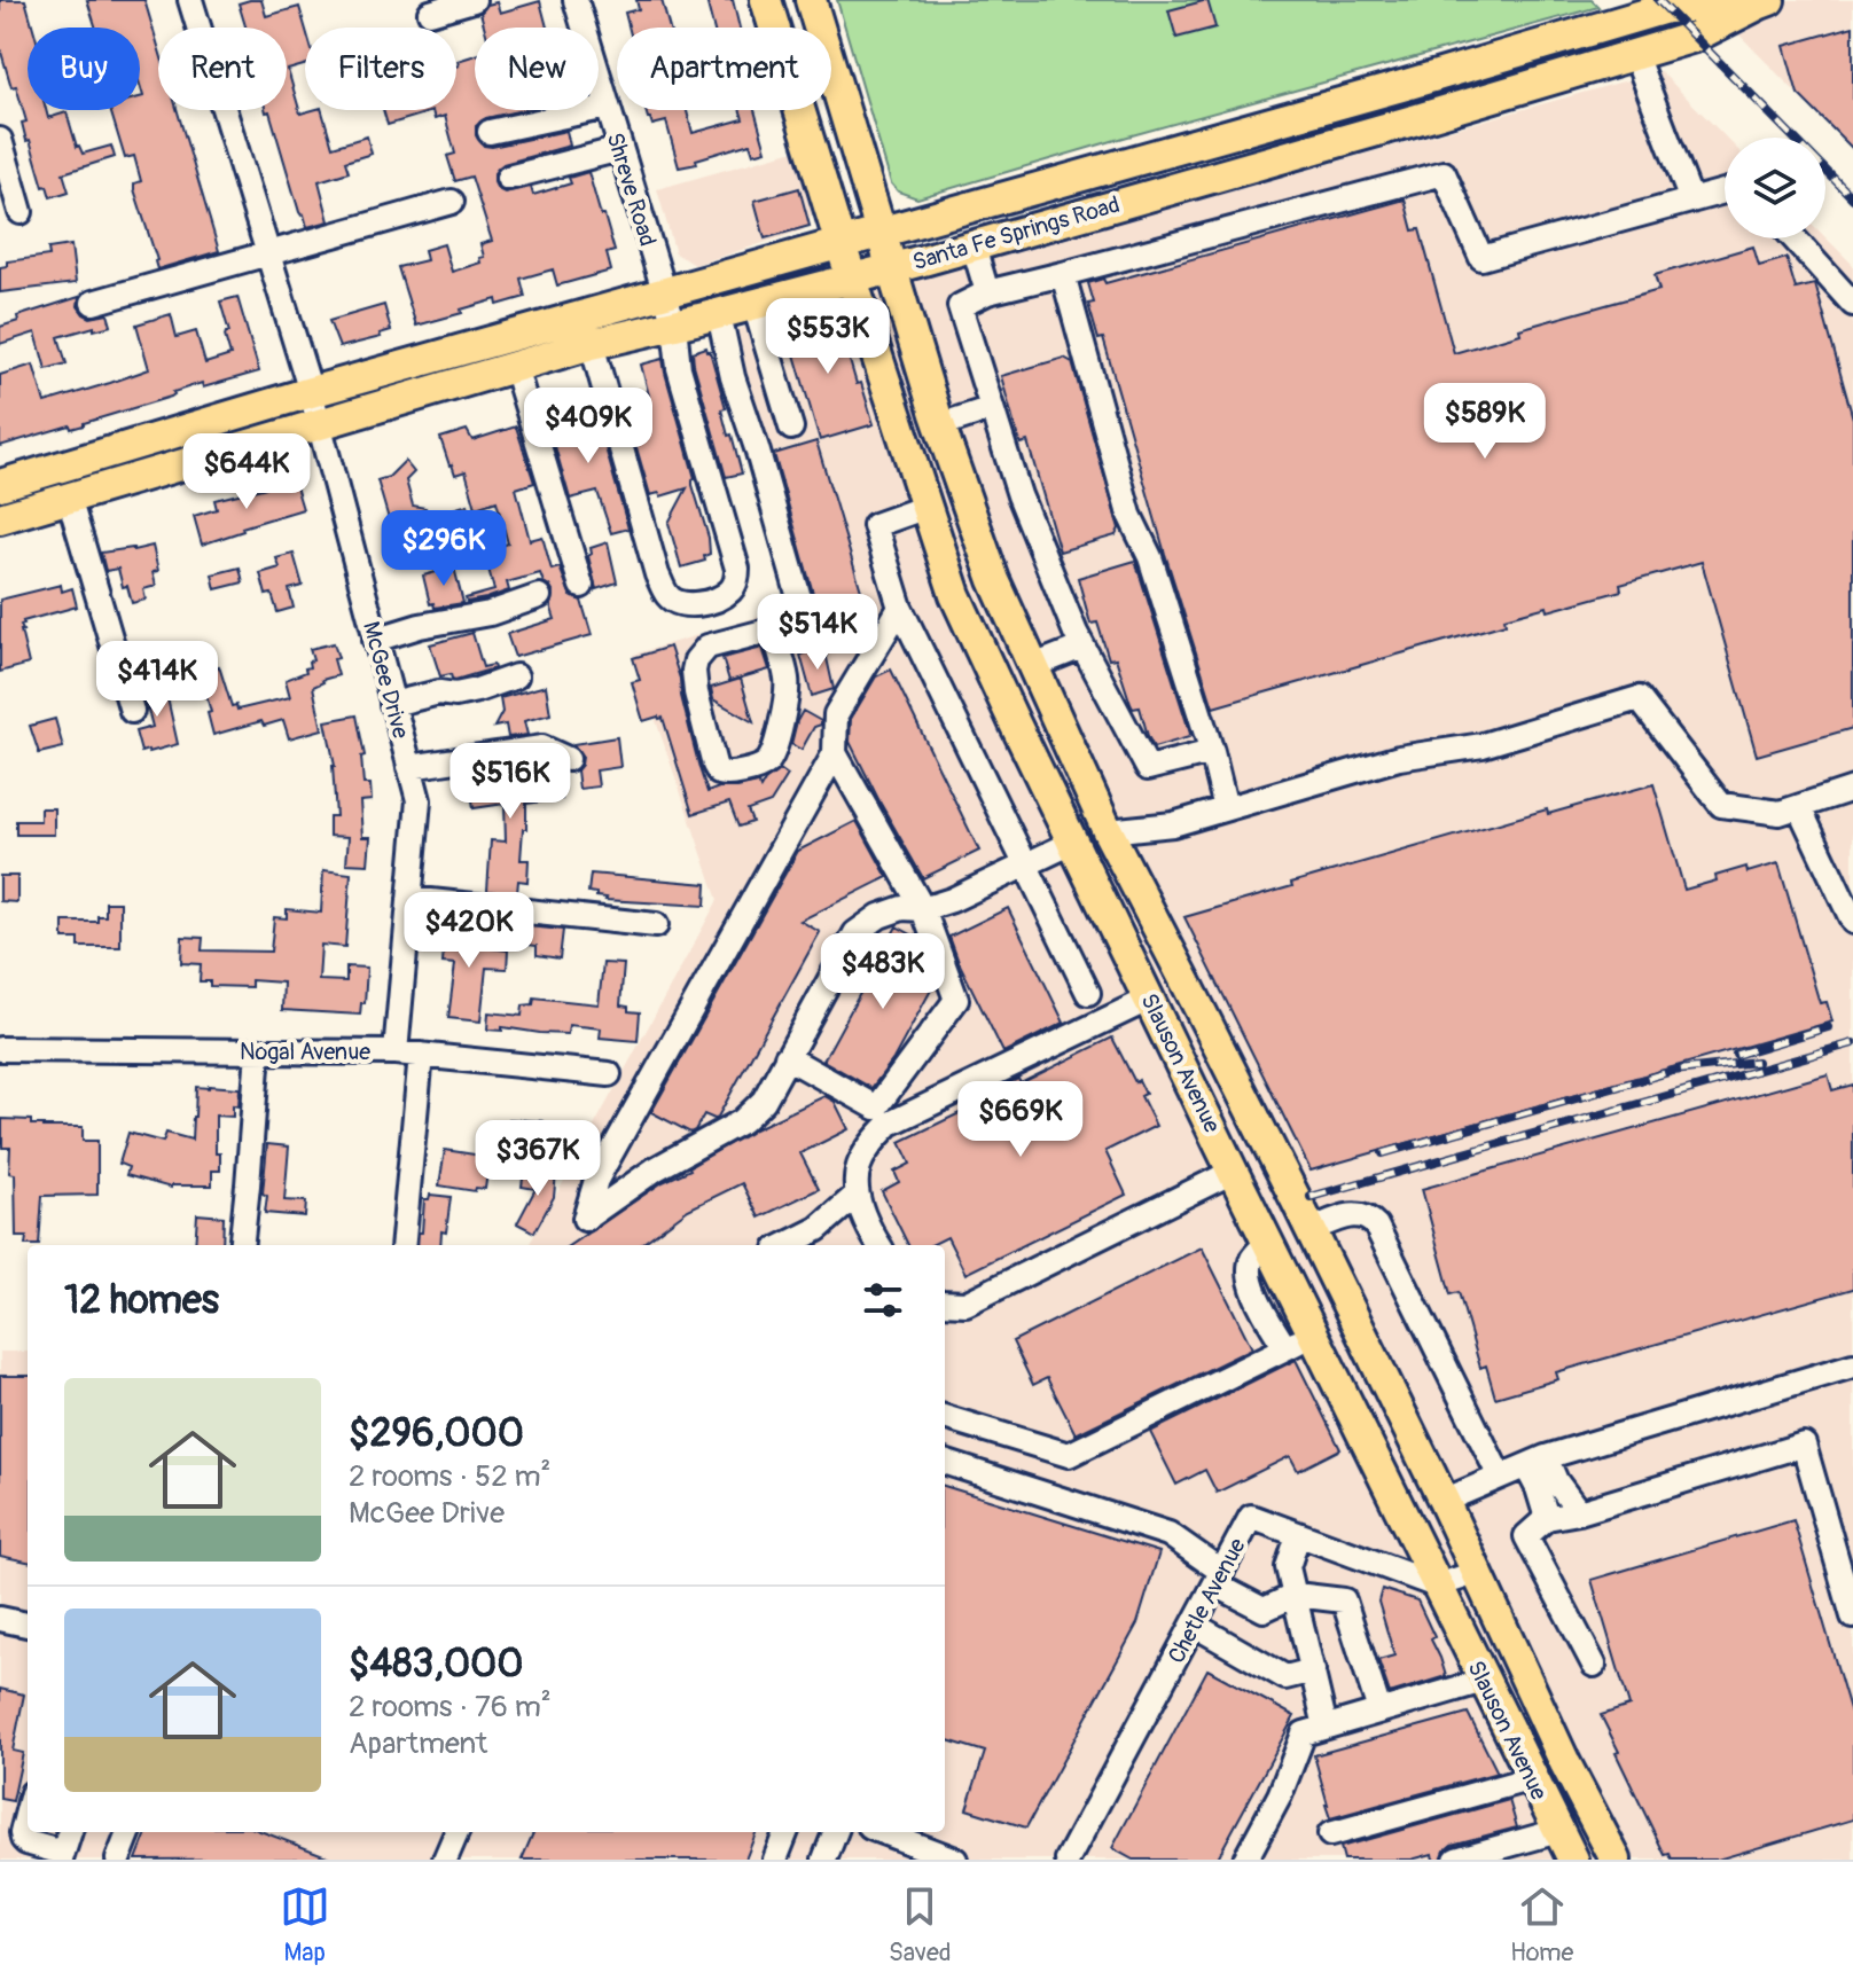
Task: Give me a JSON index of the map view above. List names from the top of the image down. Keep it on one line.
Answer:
{"streets":{"main road":["Santa Fe Springs Road","Slauson Avenue"],"street":["Shreve Road","McGee Drive","Nogal Avenue","Chetle Avenue"]},"crossings":[["Shreve Road","Santa Fe Springs Road"],["Santa Fe Springs Road","McGee Drive"],["Santa Fe Springs Road","Slauson Avenue"],["McGee Drive","Nogal Avenue"],["Slauson Avenue","Chetle Avenue"]],"page":{"chip":["Buy","Rent","Filters","New","Apartment"],"price":["$553K","$589K","$409K","$644K","$296K","$514K","$414K","$516K","$420K","$483K","$669K","$367K"],"heading":"12 homes","list":[{"name":"$296,000","note":"2 rooms · 52 m² · McGee Drive"},{"name":"$483,000","note":"2 rooms · 76 m² · Apartment"}],"tabs":["Map","Saved","Home"]}}
